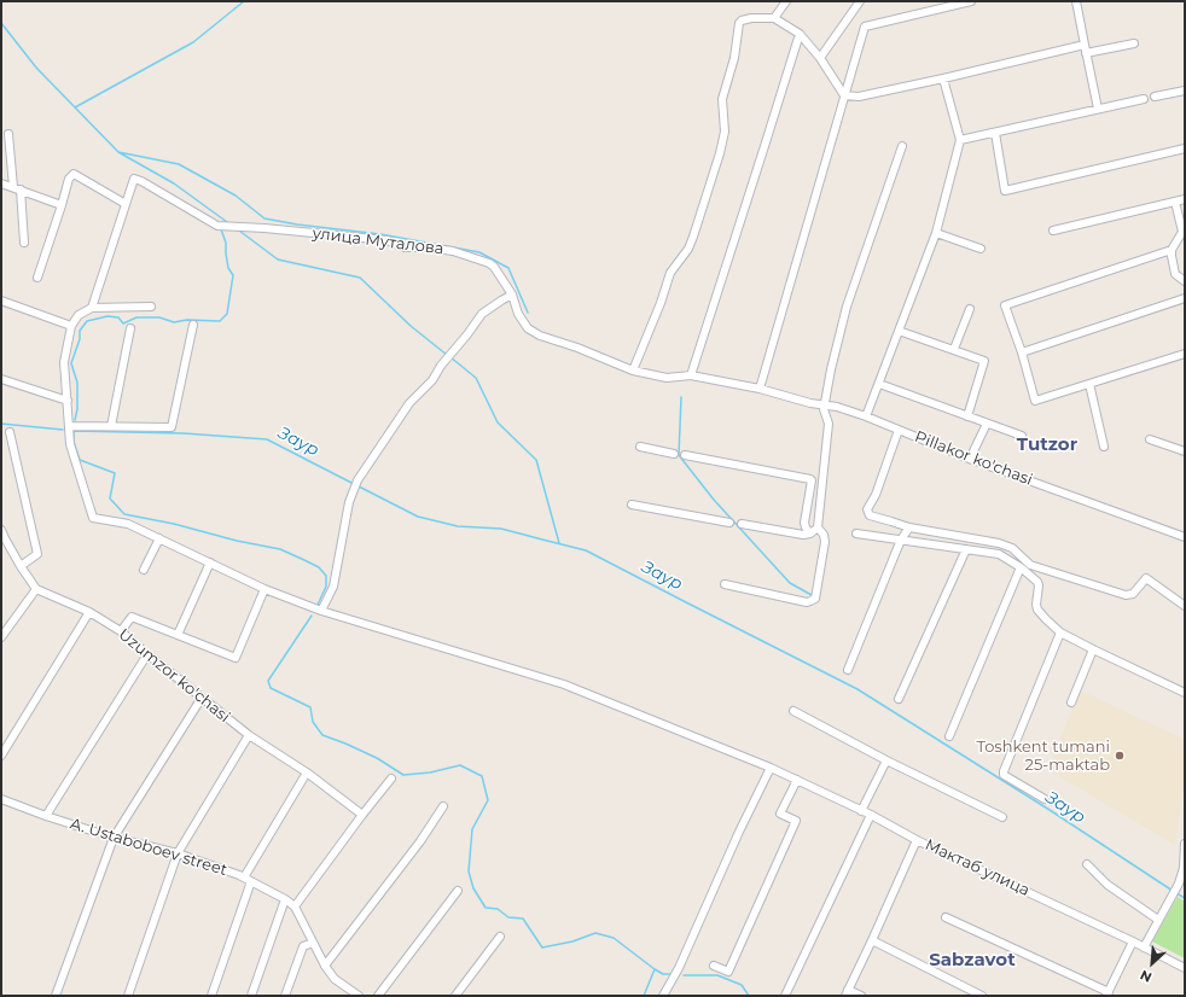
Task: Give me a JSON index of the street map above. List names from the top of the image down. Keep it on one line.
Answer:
{"streets":{"street":["улица Муталова","Pillakor ko'chasi","Uzumzor ko'chasi","A. Ustaboboev street","Мактаб улица"]},"crossings":[["улица Муталова","Pillakor ko'chasi"]],"districts":["Tutzor","Sabzavot"],"water":["Заур"],"places":["Toshkent tumani 25-maktab"],"north":"bottom left"}
